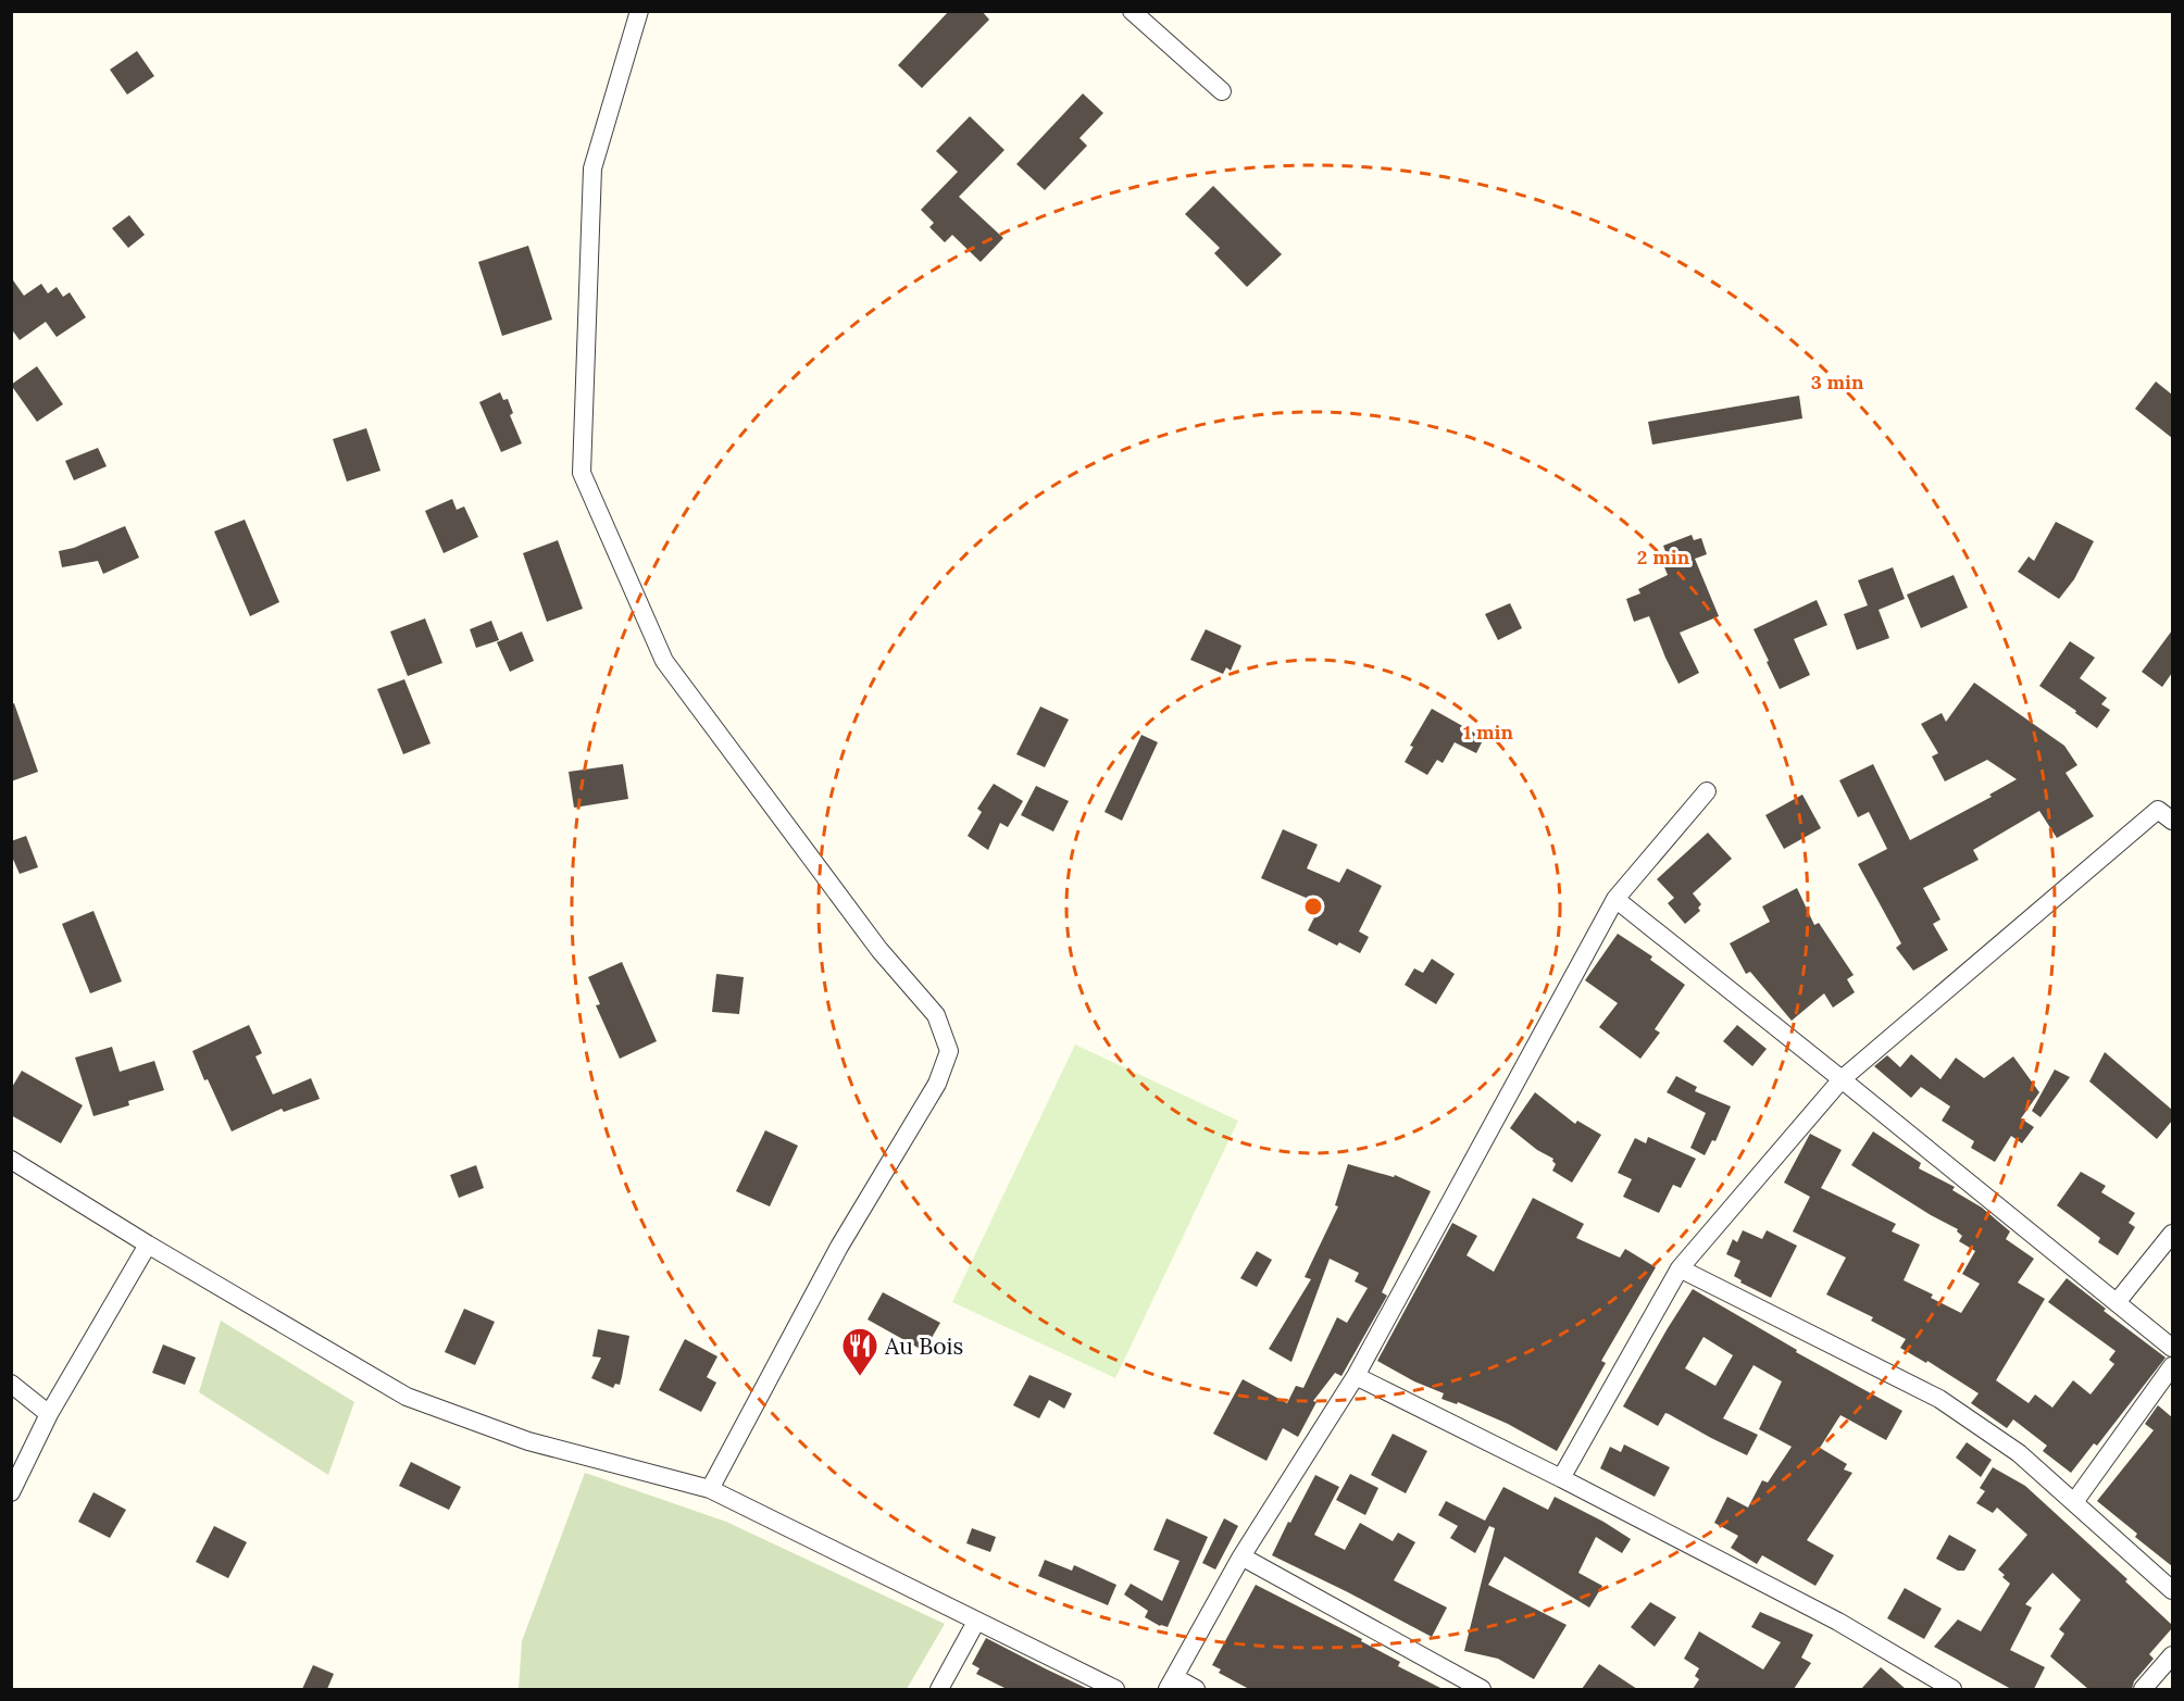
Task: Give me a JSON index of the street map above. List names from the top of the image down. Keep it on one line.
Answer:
{"places":{"restaurant":["Au Bois"]},"rings":["3 min","2 min","1 min"]}
